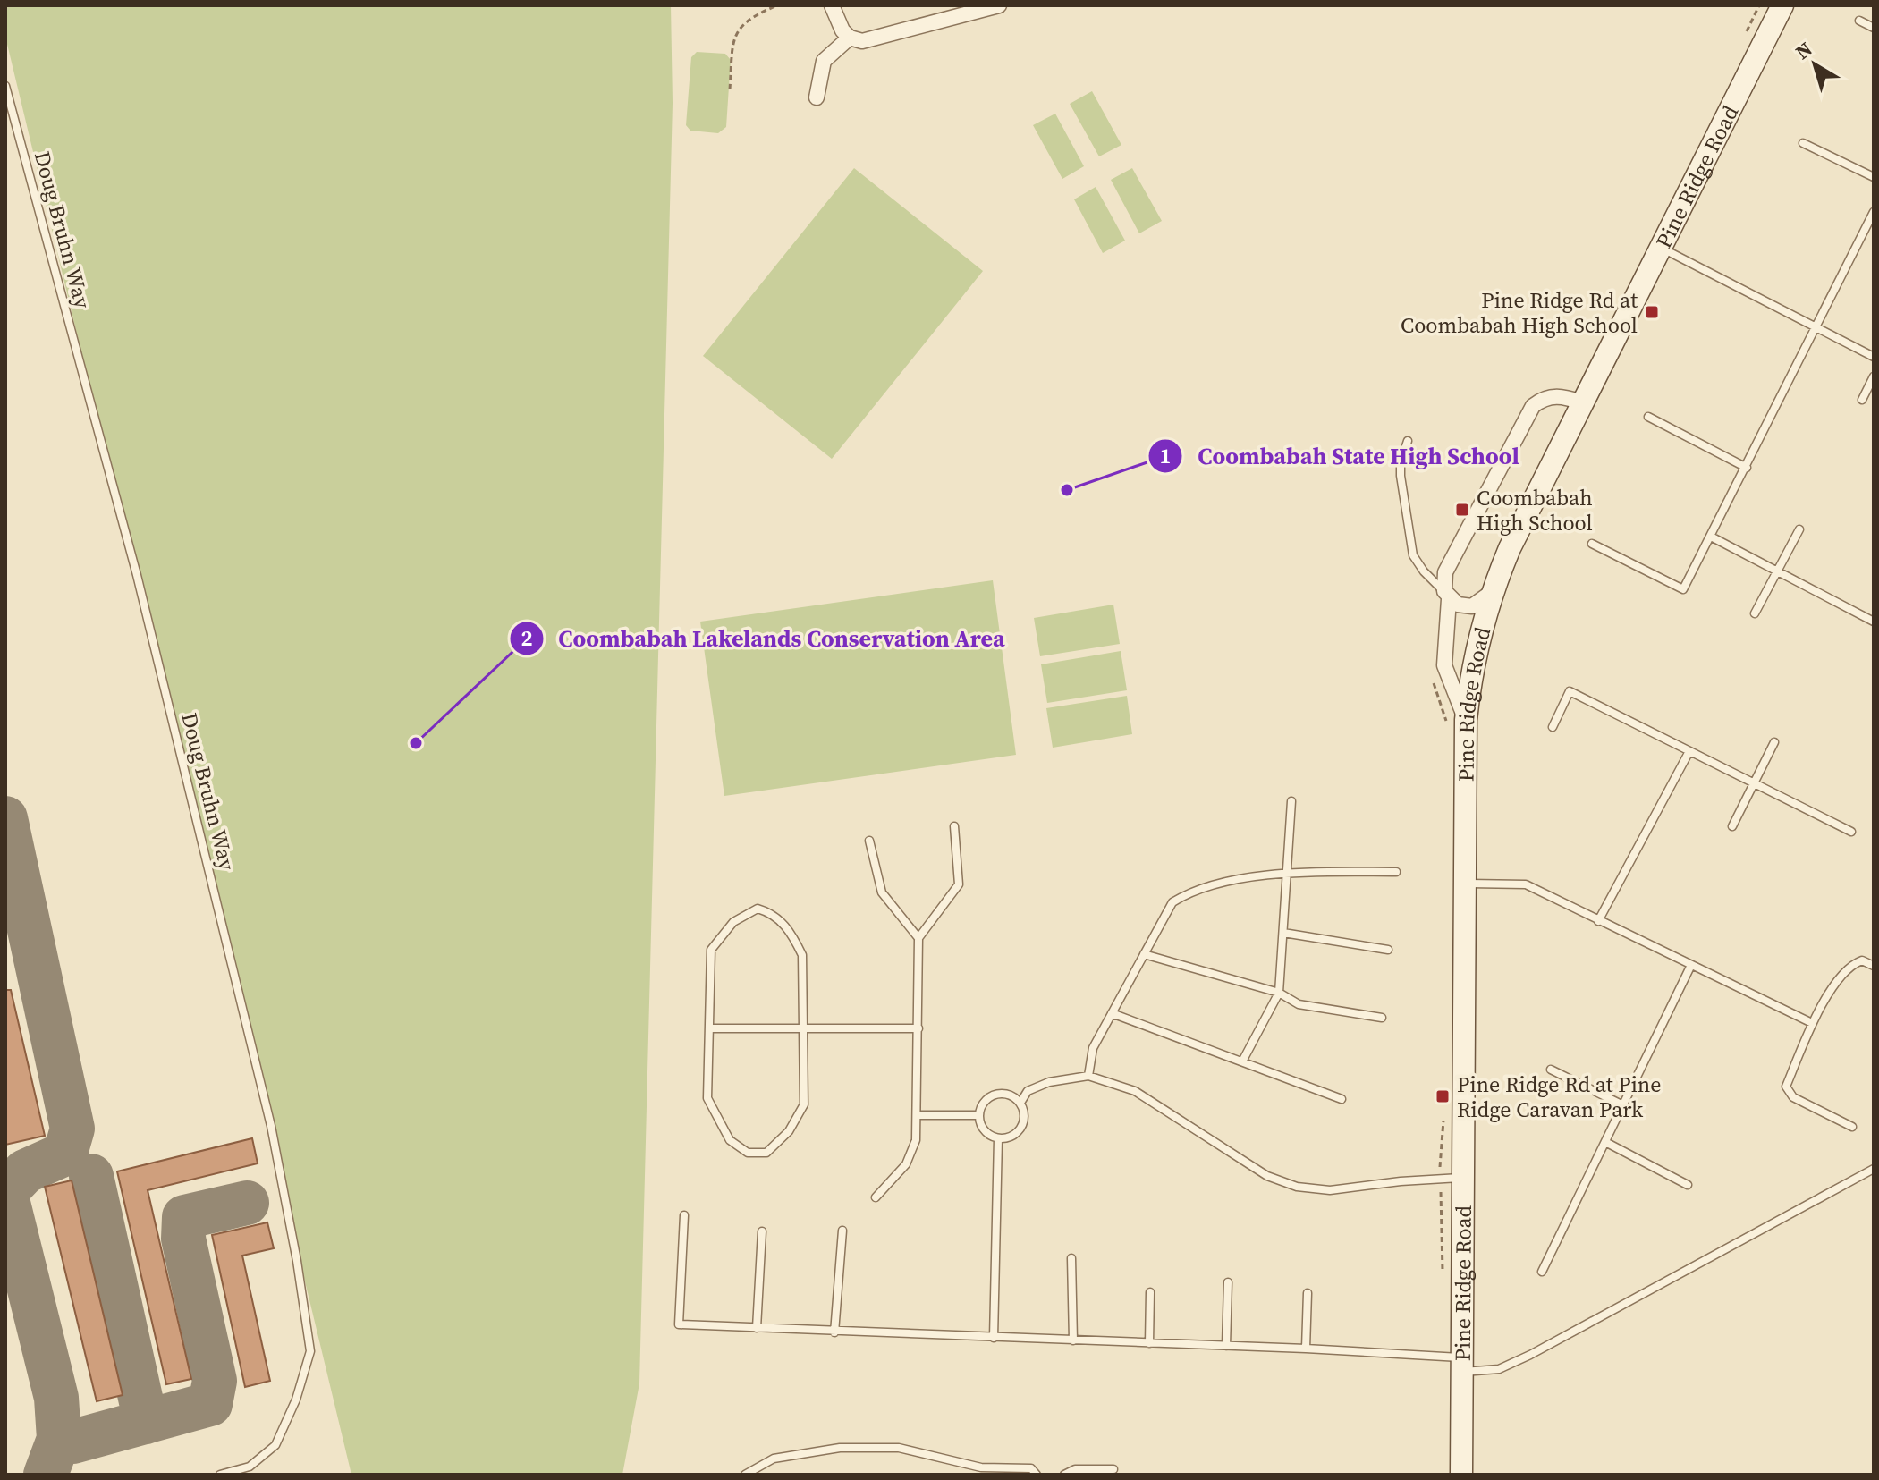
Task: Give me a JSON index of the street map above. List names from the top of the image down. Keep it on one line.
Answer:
{"streets":{"street":["Pine Ridge Road"],"lane":["Doug Bruhn Way"]},"places":{"transit":["Pine Ridge Rd at Coombabah High School","Coombabah High School","Pine Ridge Rd at Pine Ridge Caravan Park"],"other":["Coombabah State High School","Coombabah Lakelands Conservation Area"]},"north":"top left"}
